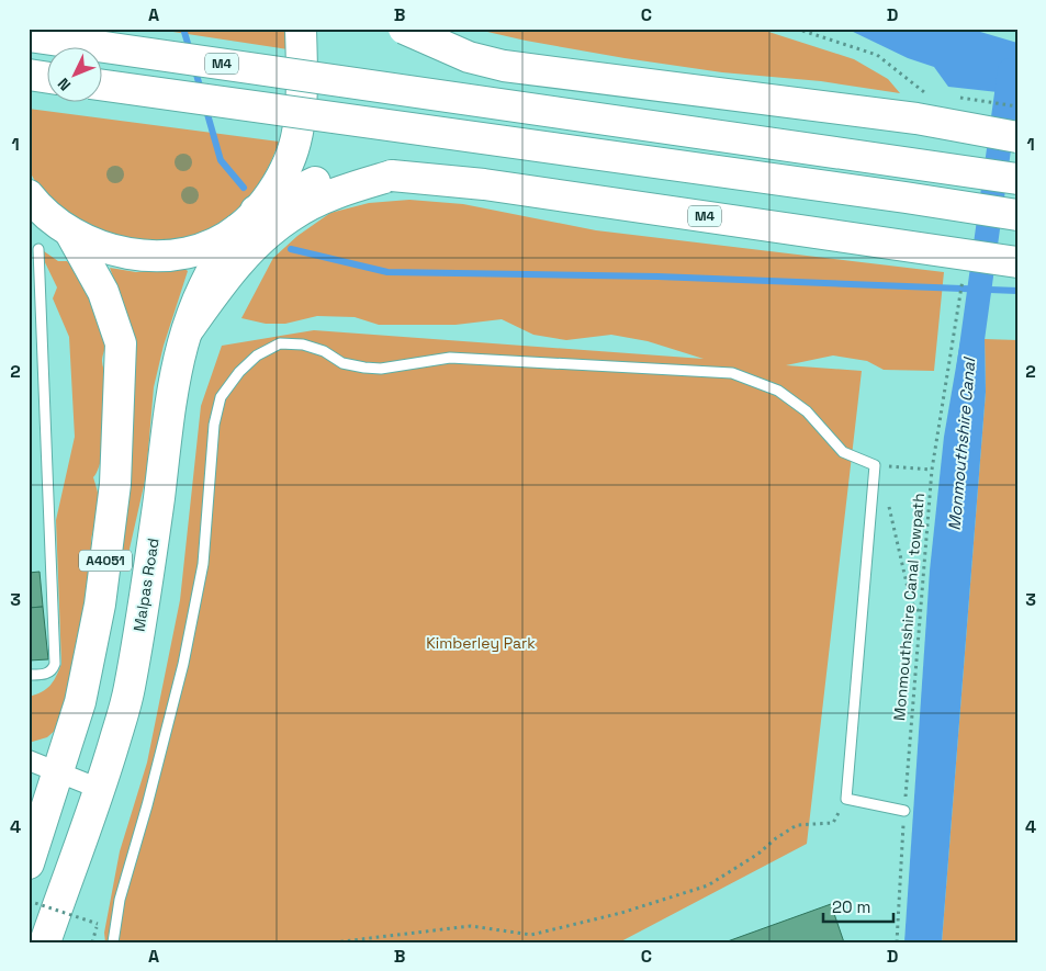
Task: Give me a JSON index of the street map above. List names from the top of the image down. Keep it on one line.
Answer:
{"streets":{"main road":["M4","A4051","Malpas Road"],"path":["Monmouthshire Canal towpath"]},"crossings":[["M4","Malpas Road"]],"water":["Monmouthshire Canal"],"parks":["Kimberley Park"],"scale_bar":"20 m","north":"bottom left","grid":{"columns":["A","B","C","D"],"rows":["1","2","3","4"]}}
